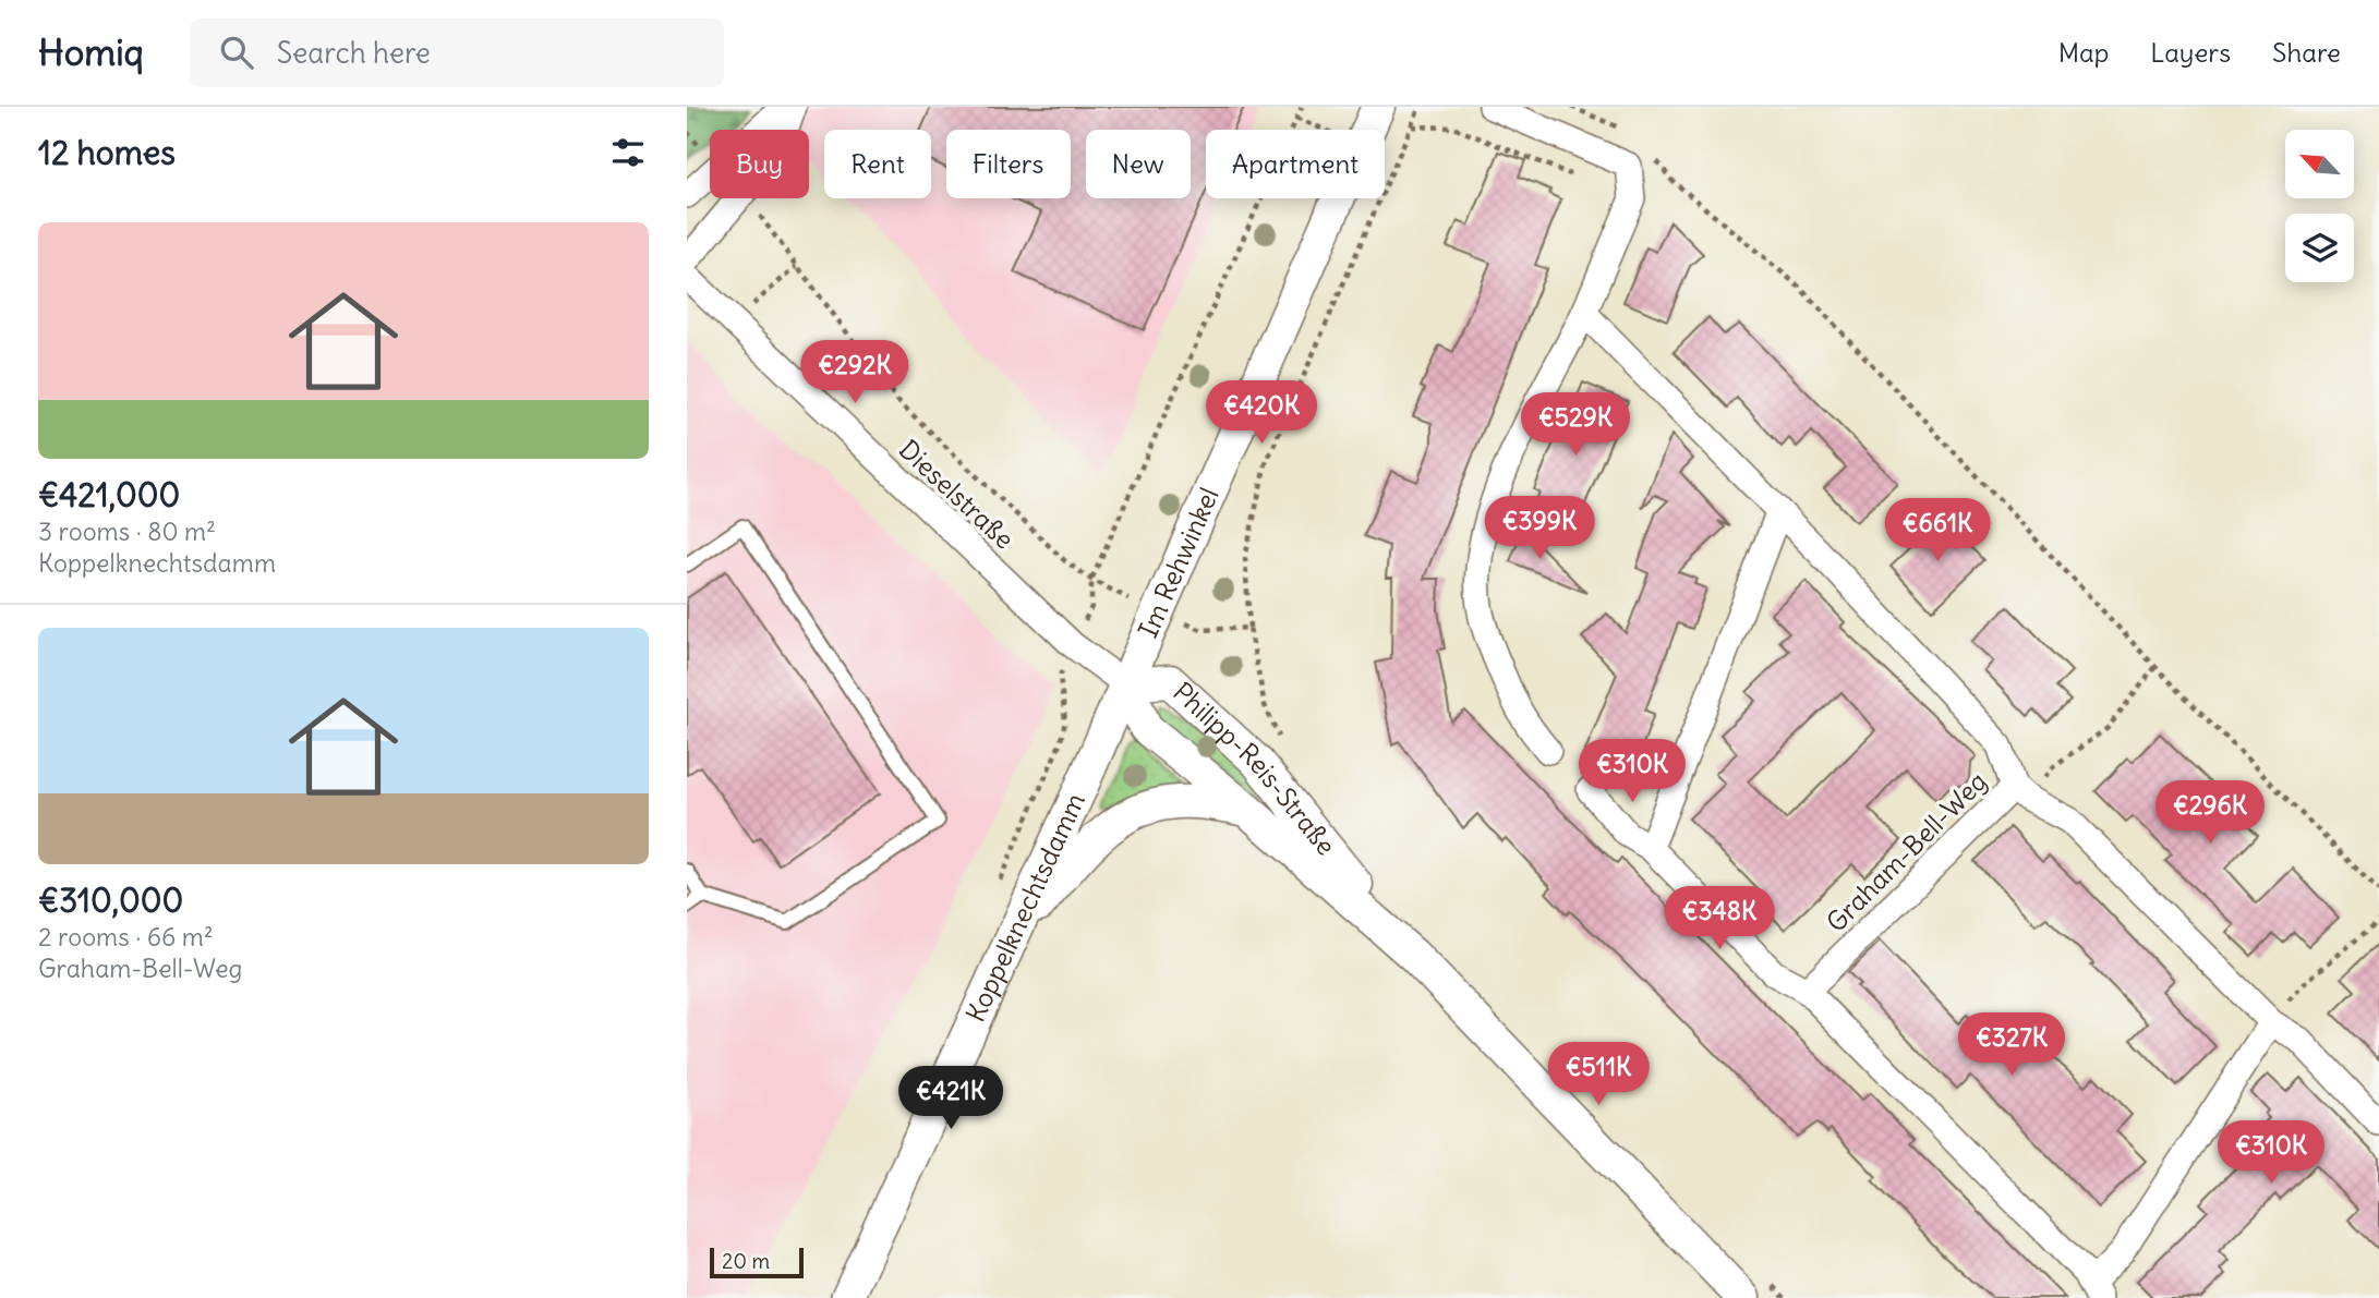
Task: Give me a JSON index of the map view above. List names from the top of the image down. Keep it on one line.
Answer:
{"streets":{"street":["Dieselstraße","Im Rehwinkel","Philipp-Reis-Straße","Graham-Bell-Weg","Koppelknechtsdamm"]},"crossings":[["Dieselstraße","Im Rehwinkel"],["Dieselstraße","Philipp-Reis-Straße"],["Dieselstraße","Koppelknechtsdamm"],["Im Rehwinkel","Philipp-Reis-Straße"],["Im Rehwinkel","Koppelknechtsdamm"],["Philipp-Reis-Straße","Koppelknechtsdamm"]],"scale_bar":"20 m","north":"top left","page":{"header":"Homiq","search":"Search here","nav":["Map","Layers","Share"],"heading":"12 homes","chip":["Buy","Rent","Filters","New","Apartment"],"list":[{"name":"€421,000","note":"3 rooms · 80 m² · Koppelknechtsdamm"},{"name":"€310,000","note":"2 rooms · 66 m² · Graham-Bell-Weg"}],"price":["€292K","€420K","€529K","€399K","€661K","€310K","€296K","€348K","€327K","€511K","€421K","€310K"],"scale":"20 m"}}
